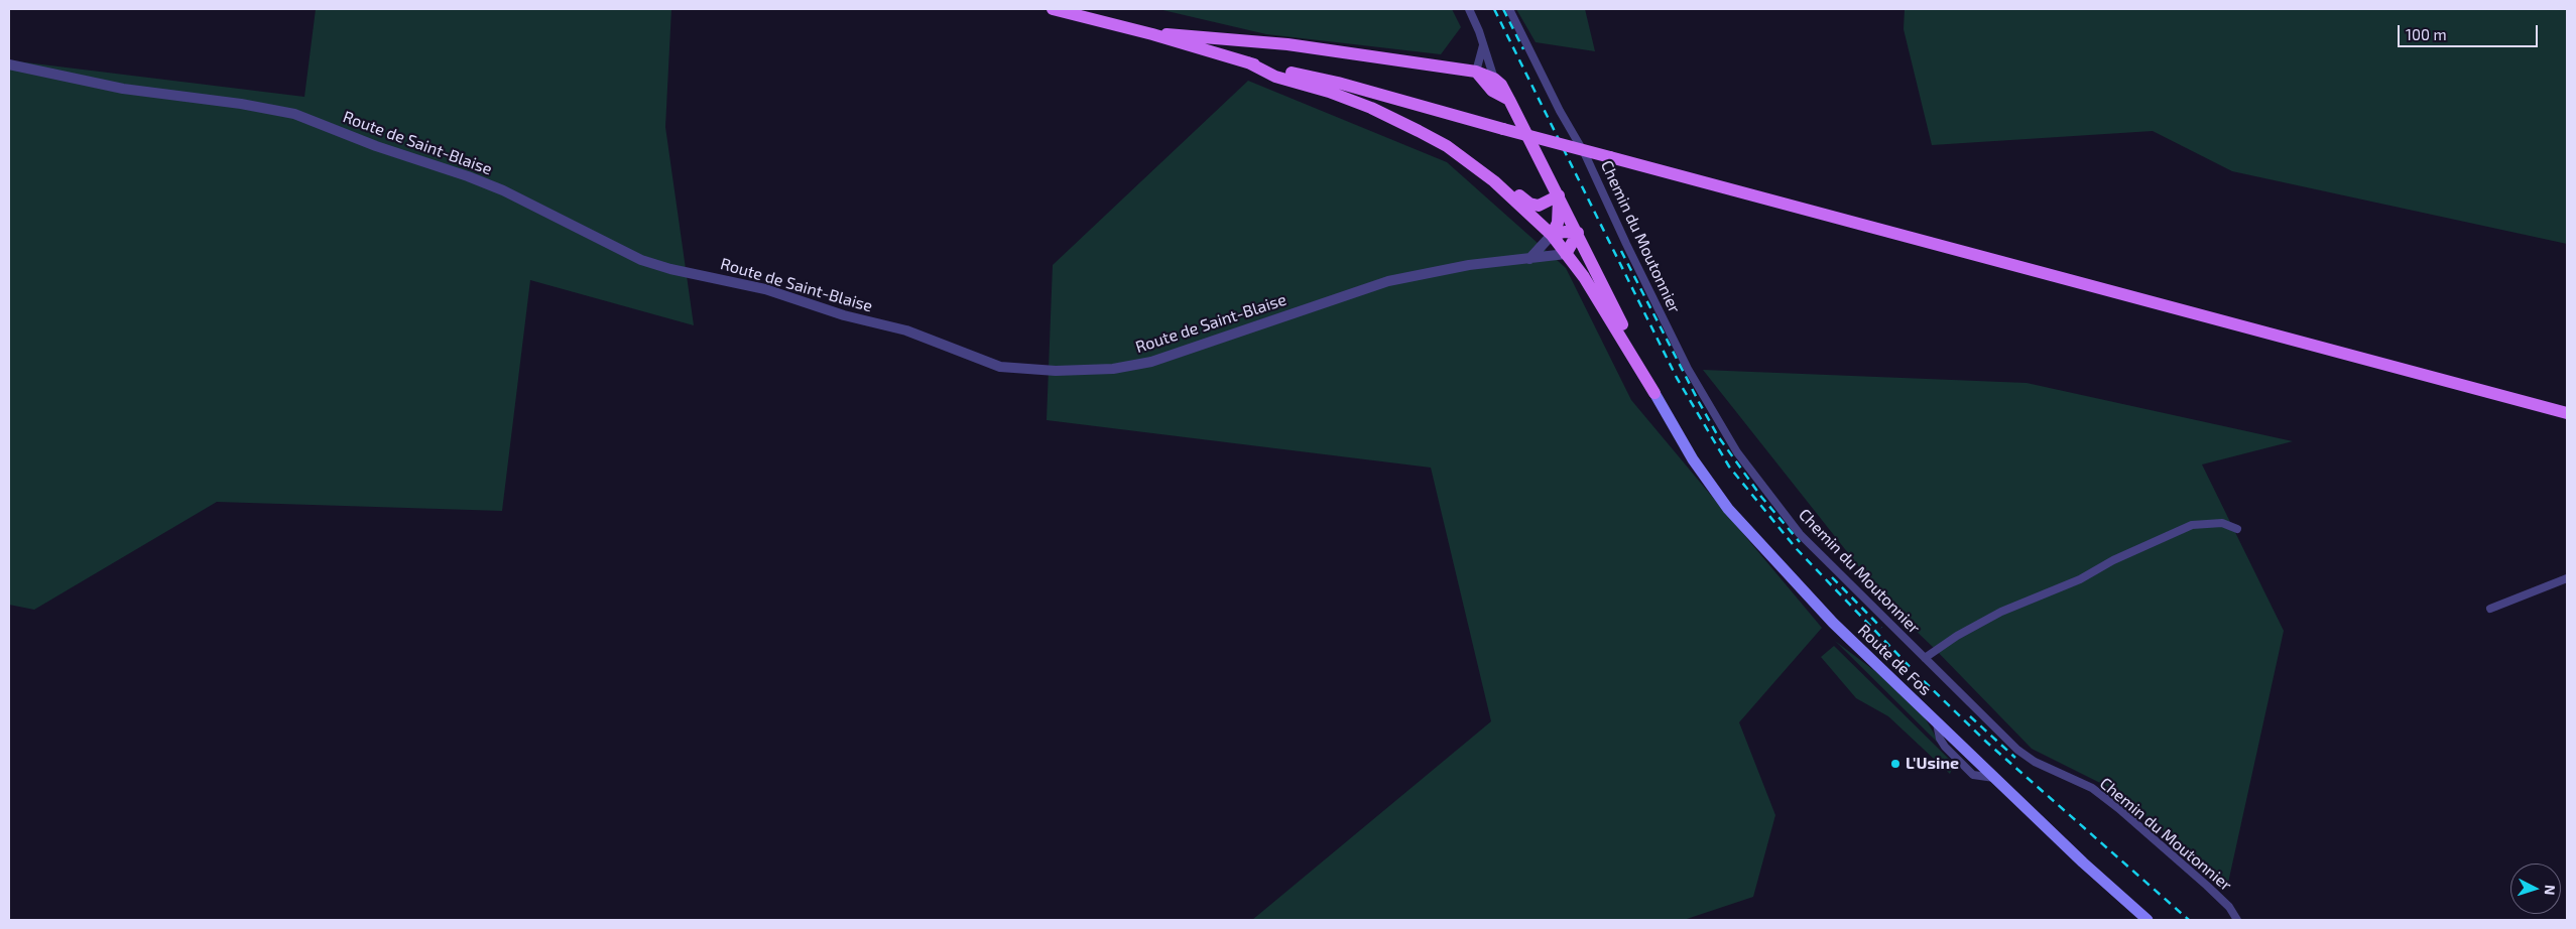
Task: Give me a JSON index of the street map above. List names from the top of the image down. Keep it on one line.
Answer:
{"streets":{"main road":["Route de Fos"],"street":["Route de Saint-Blaise","Chemin du Moutonnier"]},"places":["L'Usine"],"scale_bar":"100 m","north":"right"}
